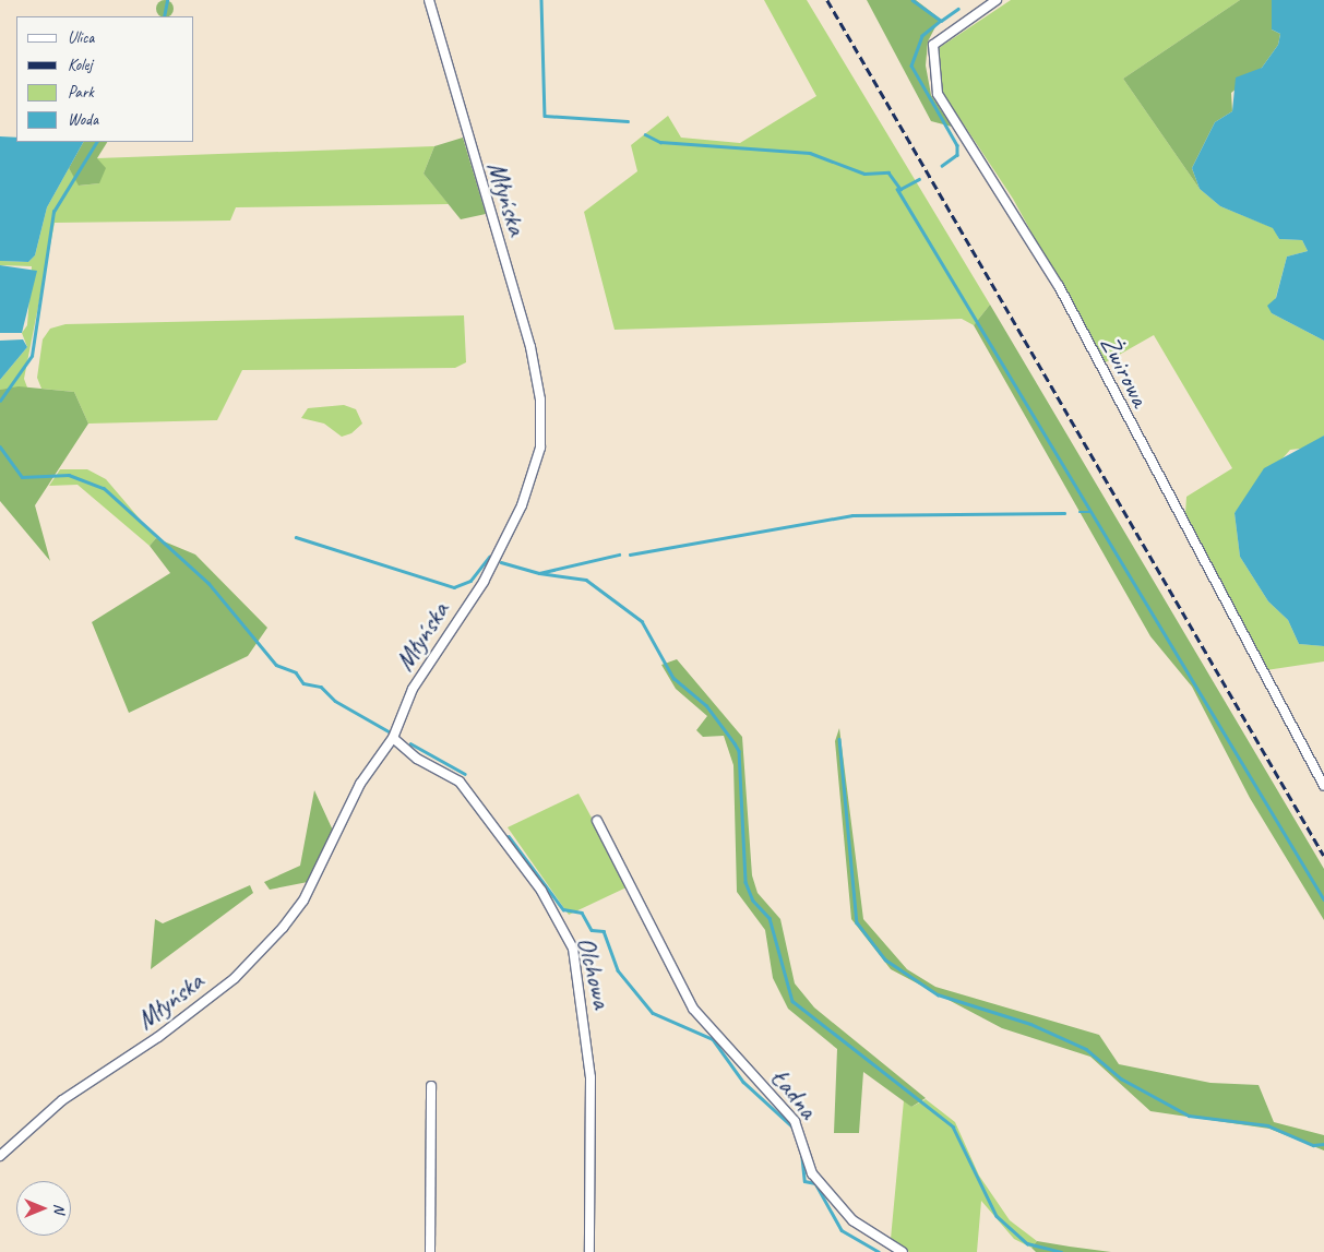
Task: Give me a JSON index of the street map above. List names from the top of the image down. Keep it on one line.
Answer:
{"streets":{"street":["Młyńska","Żwirowa","Olchowa","Ładna"]},"crossings":[["Młyńska","Olchowa"]],"legend":["Ulica","Kolej","Park","Woda"],"north":"right"}
